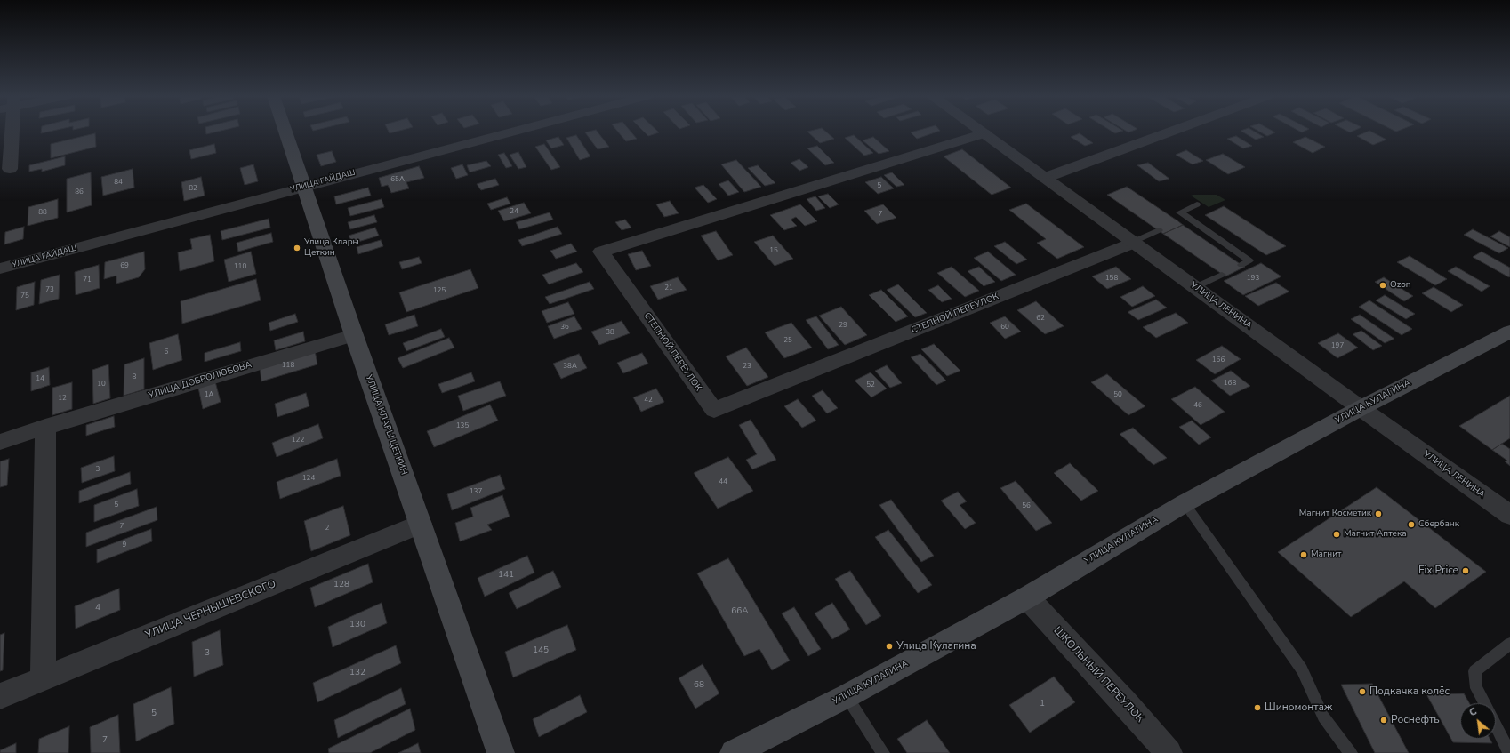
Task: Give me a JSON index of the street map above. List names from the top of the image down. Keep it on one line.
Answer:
{"streets":{"main road":["УЛИЦА КУЛАГИНА","УЛИЦА КЛАРЫ ЦЕТКИН"],"street":["УЛИЦА ГАЙДАШ","УЛИЦА ЛЕНИНА","СТЕПНОЙ ПЕРЕУЛОК","УЛИЦА ДОБРОЛЮБОВА","УЛИЦА ЧЕРНЫШЕВСКОГО","ШКОЛЬНЫЙ ПЕРЕУЛОК"]},"crossings":[["УЛИЦА ГАЙДАШ","УЛИЦА КЛАРЫ ЦЕТКИН"],["УЛИЦА ЛЕНИНА","СТЕПНОЙ ПЕРЕУЛОК"],["УЛИЦА ЛЕНИНА","УЛИЦА КУЛАГИНА"],["УЛИЦА ДОБРОЛЮБОВА","УЛИЦА КЛАРЫ ЦЕТКИН"],["УЛИЦА КУЛАГИНА","ШКОЛЬНЫЙ ПЕРЕУЛОК"],["УЛИЦА КЛАРЫ ЦЕТКИН","УЛИЦА ЧЕРНЫШЕВСКОГО"]],"places":["Улица Клары Цеткин","Ozon","Магнит Косметик","Сбербанк","Магнит Аптека","Магнит","Fix Price","Улица Кулагина","Подкачка колёс","Шиномонтаж","Роснефть"],"house_numbers":["65А","84","5","82","86","24","88","7","15","69","110","158","193","71","21","73","125","75","62","29","36","60","38","25","197","6","166","118","38А","23","8","14","168","10","52","1А","50","12","42","46","135","122","3","124","44","137","5","56","7","2","9","141","128","4","66А","130","145","3","132","68","1","5","7"],"north":"top left"}
